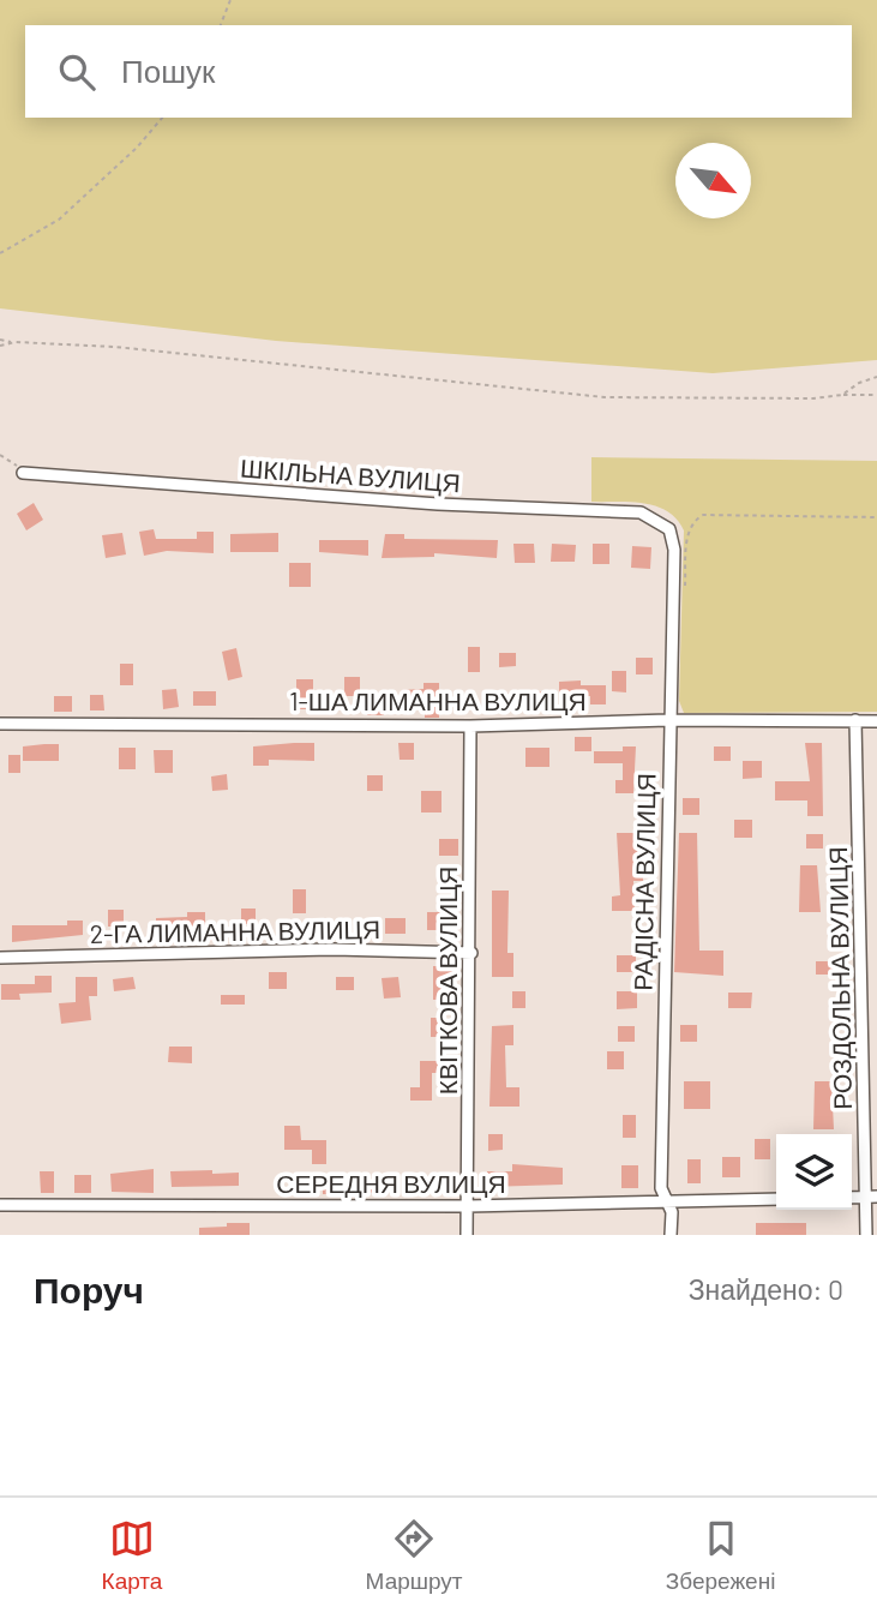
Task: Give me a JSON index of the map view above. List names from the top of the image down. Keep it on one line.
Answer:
{"streets":{"street":["ШКІЛЬНА ВУЛИЦЯ","1-ША ЛИМАННА ВУЛИЦЯ","РАДІСНА ВУЛИЦЯ","2-ГА ЛИМАННА ВУЛИЦЯ","РОЗДОЛЬНА ВУЛИЦЯ","КВІТКОВА ВУЛИЦЯ","СЕРЕДНЯ ВУЛИЦЯ"]},"crossings":[["ШКІЛЬНА ВУЛИЦЯ","РАДІСНА ВУЛИЦЯ"],["1-ША ЛИМАННА ВУЛИЦЯ","РАДІСНА ВУЛИЦЯ"],["1-ША ЛИМАННА ВУЛИЦЯ","РОЗДОЛЬНА ВУЛИЦЯ"],["1-ША ЛИМАННА ВУЛИЦЯ","КВІТКОВА ВУЛИЦЯ"],["РАДІСНА ВУЛИЦЯ","СЕРЕДНЯ ВУЛИЦЯ"],["2-ГА ЛИМАННА ВУЛИЦЯ","КВІТКОВА ВУЛИЦЯ"],["КВІТКОВА ВУЛИЦЯ","СЕРЕДНЯ ВУЛИЦЯ"]],"north":"bottom right","page":{"search":"Пошук","heading":["Поруч","Знайдено: 0"],"nav":["Карта","Маршрут","Збережені"]}}
